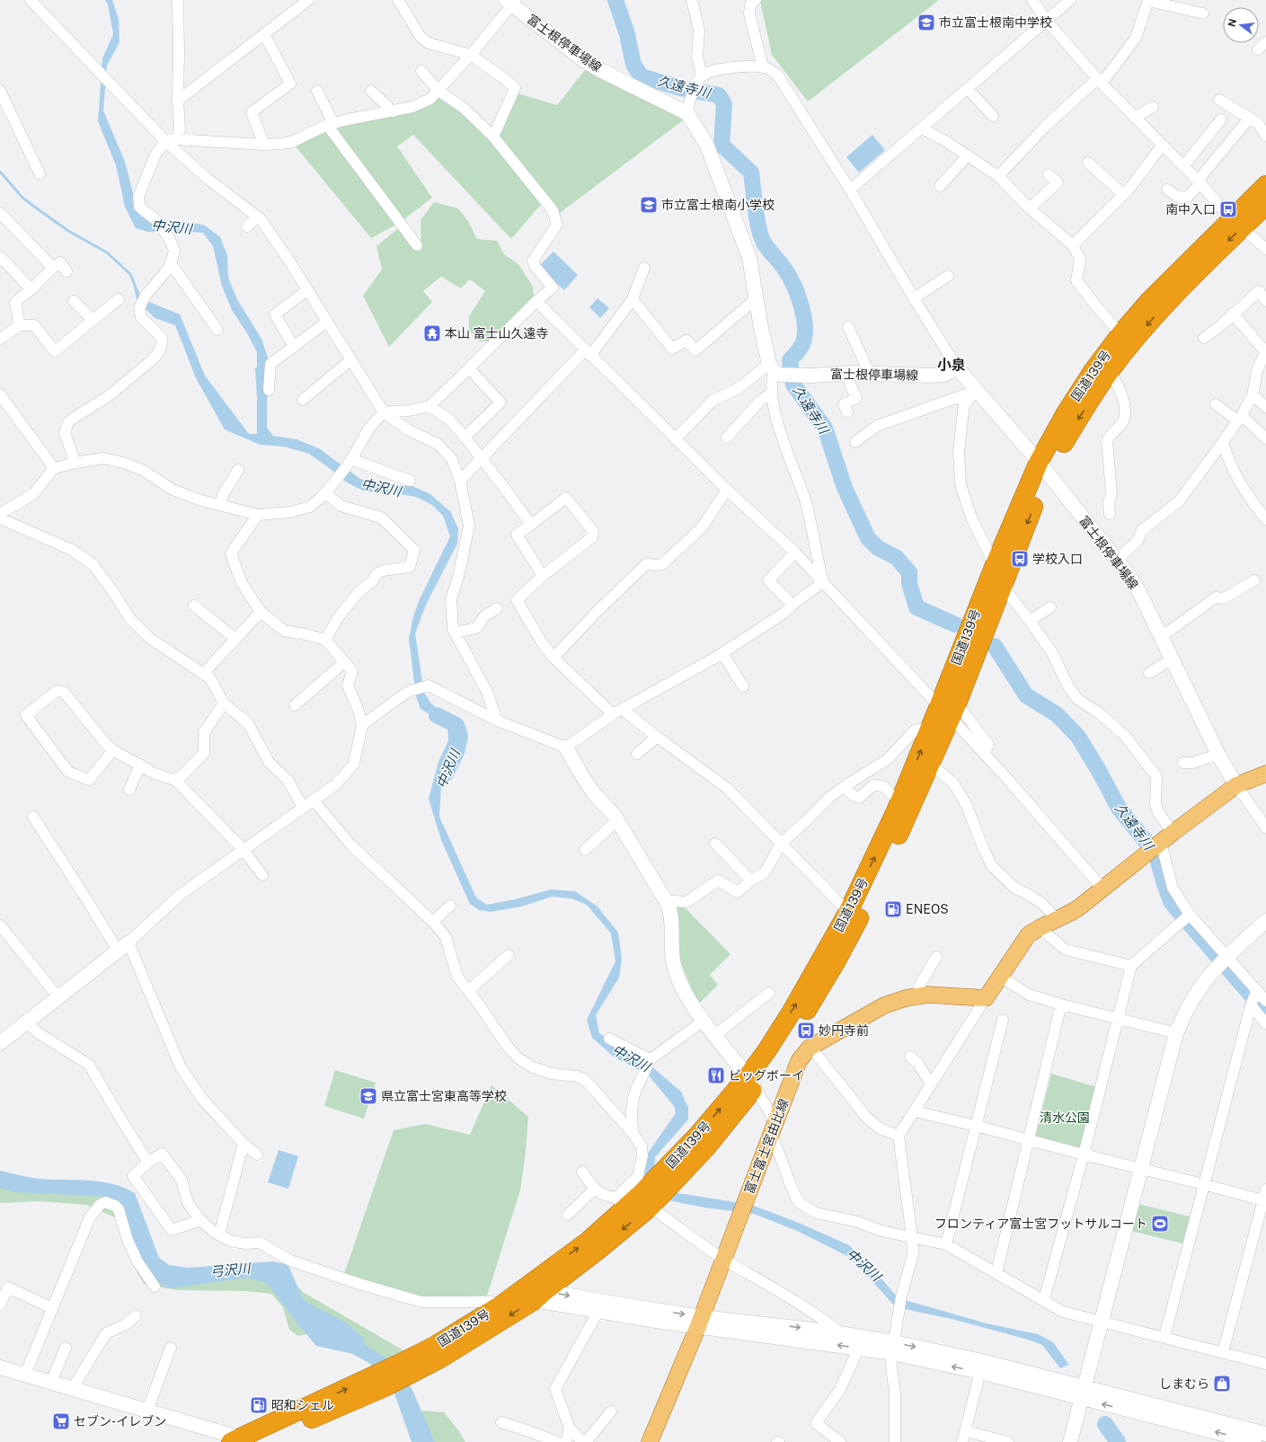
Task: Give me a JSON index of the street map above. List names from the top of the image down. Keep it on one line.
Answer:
{"streets":{"highway":["国道139号"],"main road":["富士富士宮由比線"],"street":["富士根停車場線"]},"crossings":[["富士根停車場線","国道139号"]],"districts":["小泉"],"water":["久遠寺川","中沢川","弓沢川"],"parks":["清水公園"],"places":{"school or university":["市立富士根南中学校","市立富士根南小学校","県立富士宮東高等学校"],"bus stop":["南中入口","学校入口","妙円寺前"],"temple":["本山 富士山久遠寺"],"fuel station":["ENEOS","昭和シェル"],"restaurant":["ビッグボーイ"],"sports":["フロンティア富士宮フットサルコート"],"shop":["しまむら"],"supermarket":["セブン-イレブン"]},"north":"left"}
